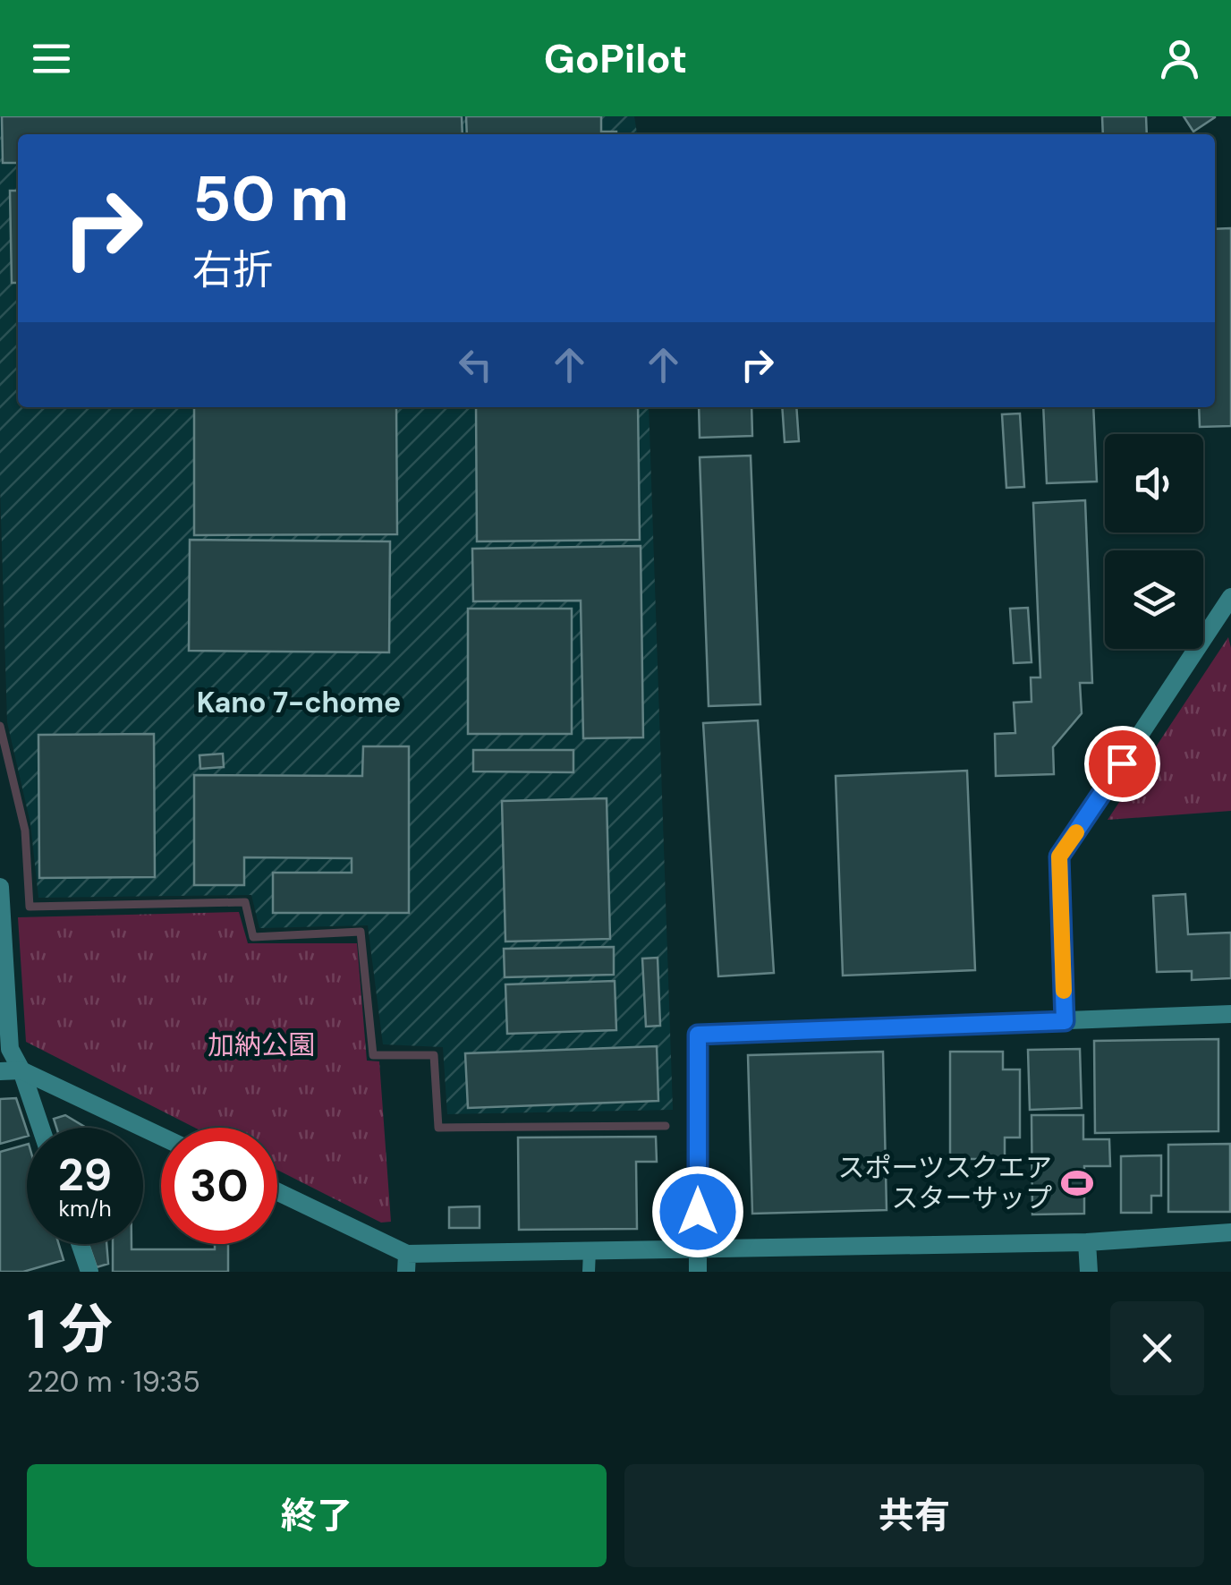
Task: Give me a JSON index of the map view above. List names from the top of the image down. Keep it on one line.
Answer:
{"districts":["Kano 7-chome"],"parks":["加納公園"],"places":{"sports":["スポーツスクエア スターサップ"]},"page":{"header":"GoPilot","turn":["50 m","右折"],"speed":"29 km/h","limit":"30","heading":["1 分","220 m · 19:35"],"buttons":["終了","共有"]}}
